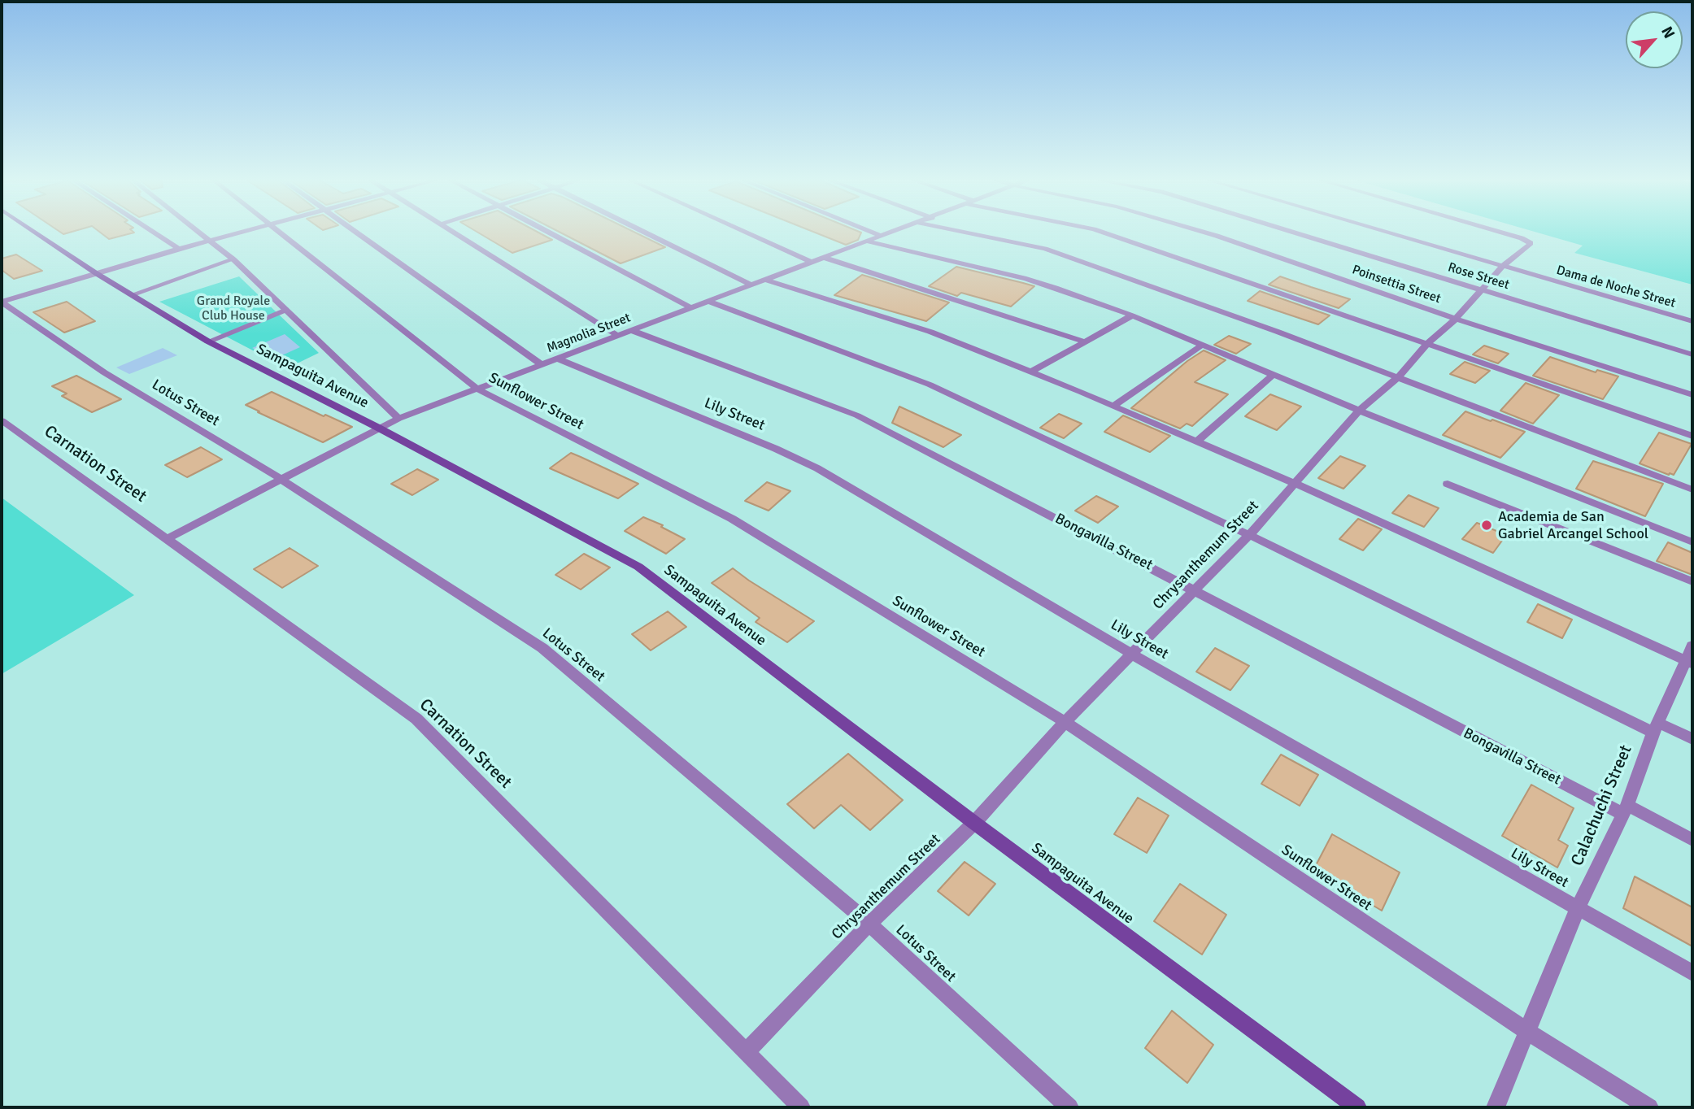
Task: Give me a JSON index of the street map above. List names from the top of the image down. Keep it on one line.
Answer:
{"streets":{"main road":["Sampaguita Avenue"],"street":["Rose Street","Poinsettia Street","Dama de Noche Street","Magnolia Street","Sunflower Street","Lotus Street","Lily Street","Carnation Street","Bongavilla Street","Chrysanthemum Street","Calachuchi Street"]},"crossings":[["Rose Street","Chrysanthemum Street"],["Poinsettia Street","Chrysanthemum Street"],["Dama de Noche Street","Chrysanthemum Street"],["Magnolia Street","Sampaguita Avenue"],["Magnolia Street","Sunflower Street"],["Magnolia Street","Lotus Street"],["Magnolia Street","Lily Street"],["Magnolia Street","Carnation Street"],["Magnolia Street","Bongavilla Street"],["Sampaguita Avenue","Chrysanthemum Street"],["Sunflower Street","Chrysanthemum Street"],["Sunflower Street","Calachuchi Street"],["Lotus Street","Chrysanthemum Street"],["Lily Street","Chrysanthemum Street"],["Lily Street","Calachuchi Street"],["Carnation Street","Chrysanthemum Street"],["Bongavilla Street","Chrysanthemum Street"],["Bongavilla Street","Calachuchi Street"]],"parks":["Grand Royale Club House"],"places":["Academia de San Gabriel Arcangel School"],"north":"top right"}
